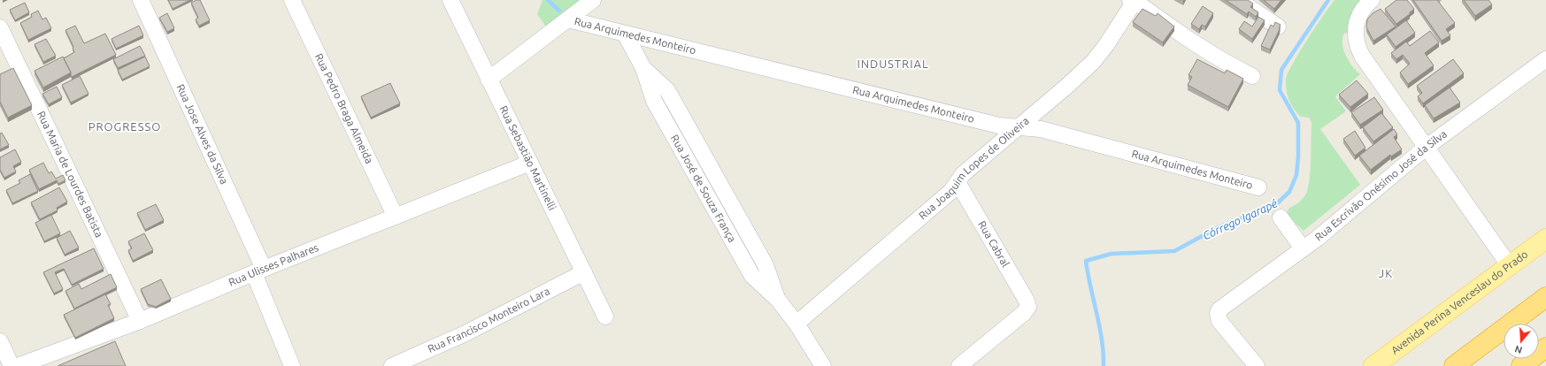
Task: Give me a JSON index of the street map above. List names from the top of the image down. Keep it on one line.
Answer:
{"streets":{"main road":["Avenida Perina Venceslau do Prado"],"street":["Rua Arquimedes Monteiro","Rua Pedro Braga Almeida","Rua Jose Alves da Silva","Rua Sebastião Martinelli","Rua Joaquim Lopes de Oliveira","Rua Maria de Lourdes Batista","Rua Escrivão Onésimo José da Silva","Rua José de Souza França","Rua Cabral","Rua Ulisses Palhares","Rua Francisco Monteiro Lara"]},"crossings":[["Rua Arquimedes Monteiro","Rua Joaquim Lopes de Oliveira"],["Rua Arquimedes Monteiro","Rua José de Souza França"],["Rua Pedro Braga Almeida","Rua Ulisses Palhares"],["Rua Jose Alves da Silva","Rua Ulisses Palhares"],["Rua Sebastião Martinelli","Rua Ulisses Palhares"],["Rua Sebastião Martinelli","Rua Francisco Monteiro Lara"],["Rua Joaquim Lopes de Oliveira","Rua José de Souza França"],["Rua Joaquim Lopes de Oliveira","Rua Cabral"],["Rua Maria de Lourdes Batista","Rua Ulisses Palhares"]],"districts":["INDUSTRIAL","PROGRESSO","JK"],"water":["Córrego Igarapé"],"north":"bottom"}
